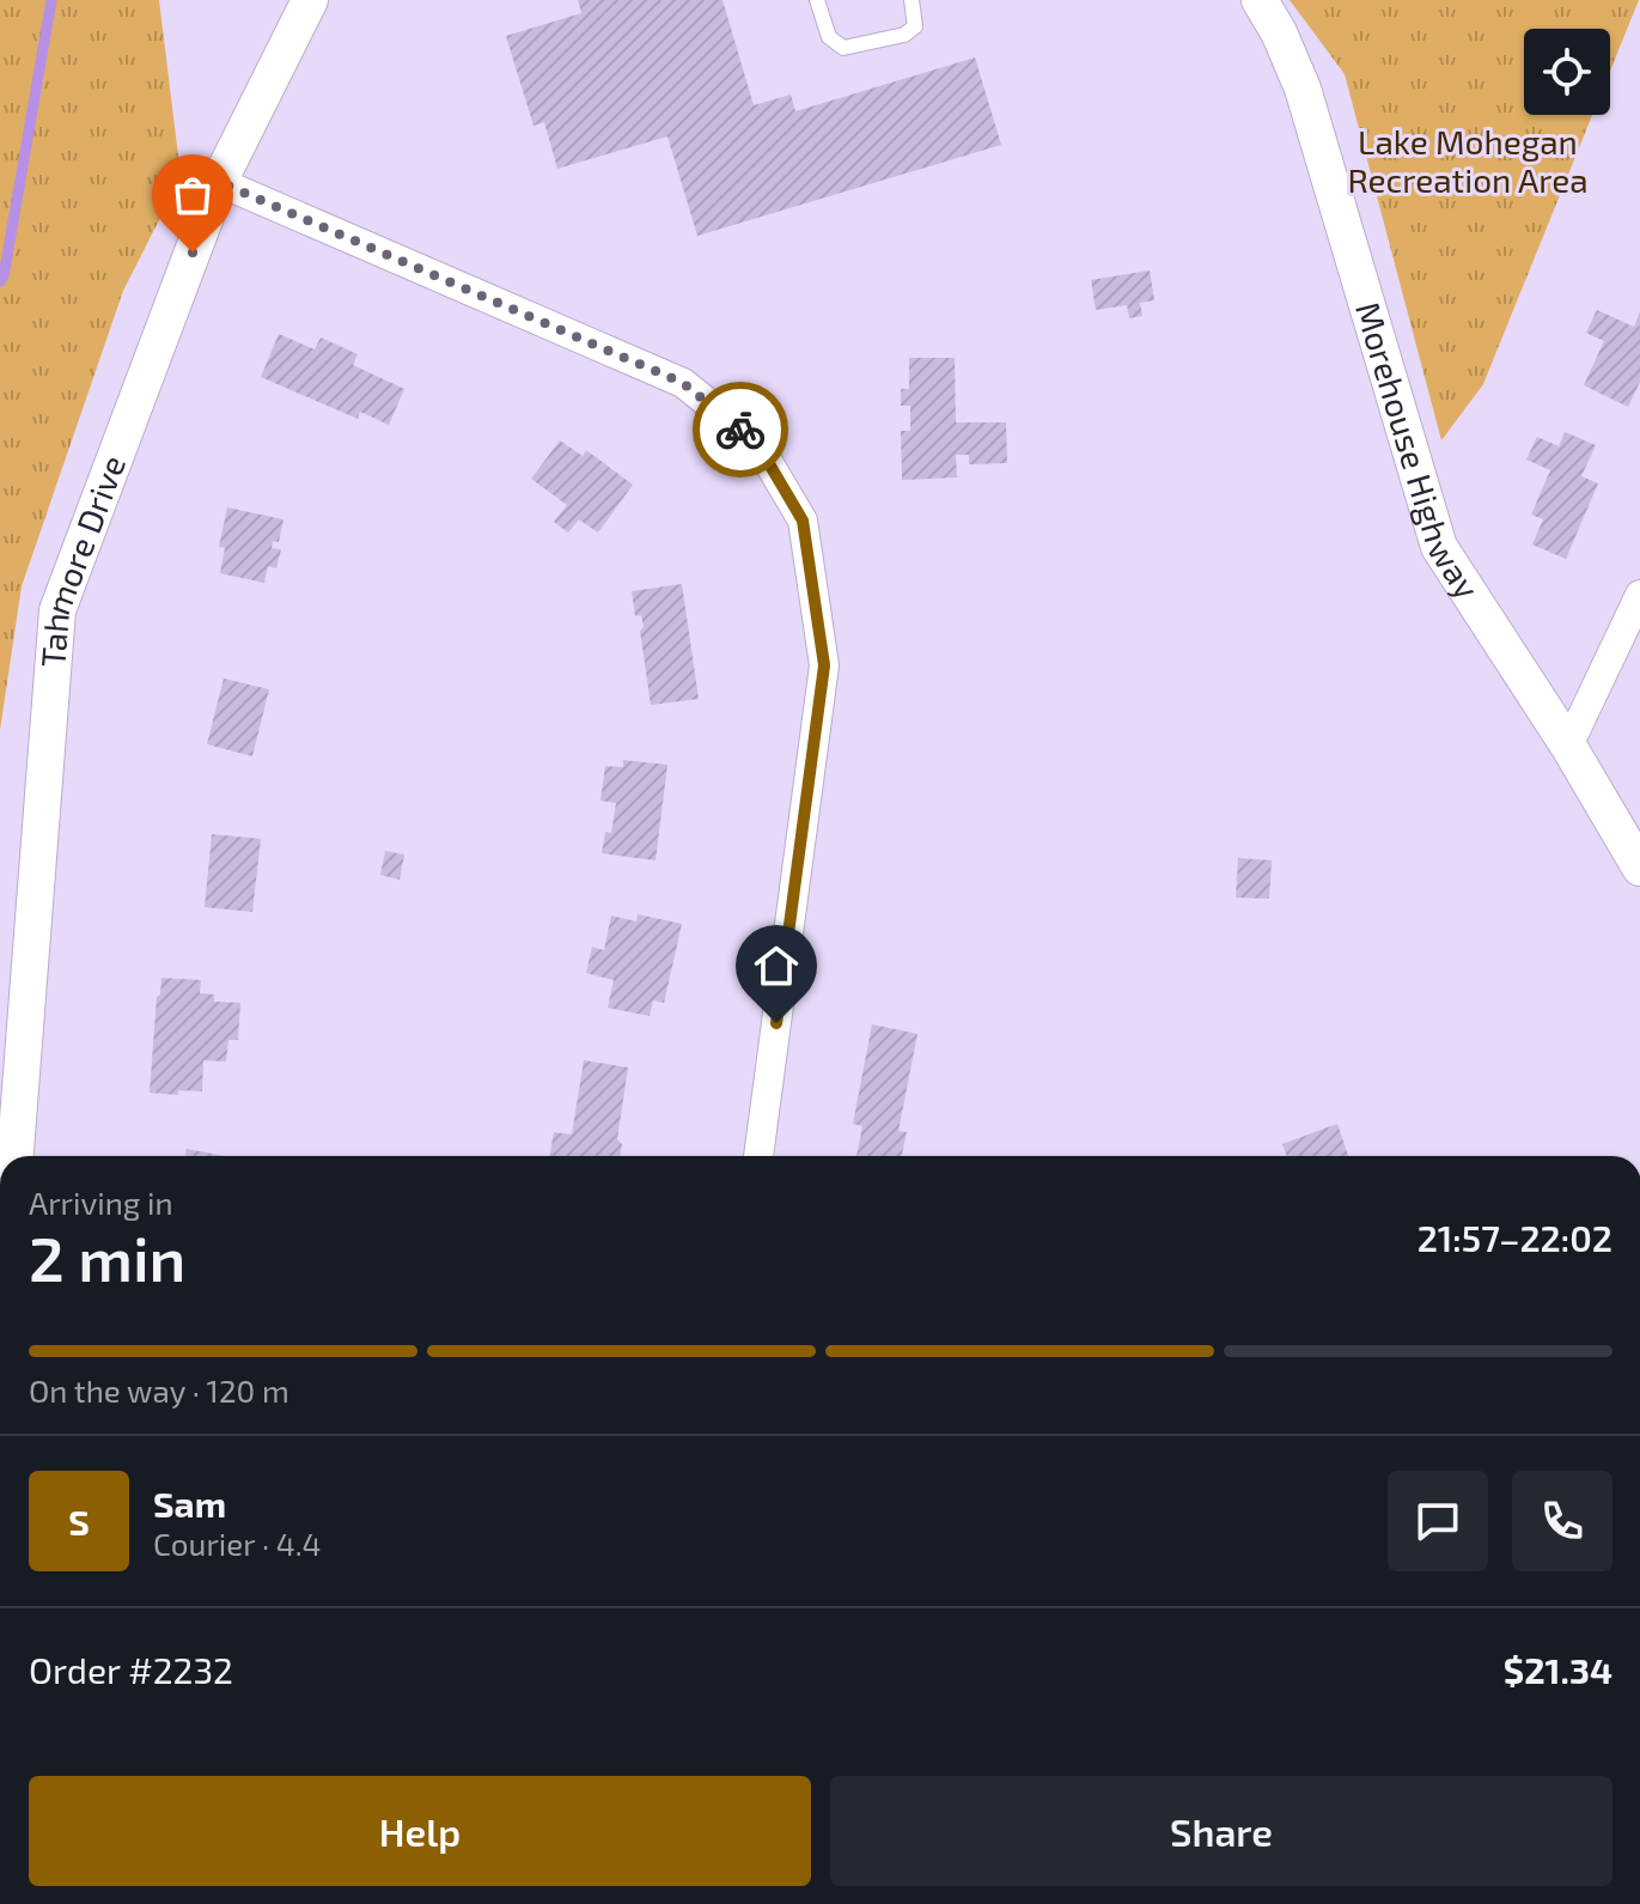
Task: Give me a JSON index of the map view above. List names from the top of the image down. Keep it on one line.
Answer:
{"streets":{"street":["Morehouse Highway","Tahmore Drive"]},"parks":["Lake Mohegan Recreation Area"],"page":{"heading":["2 min","Arriving in","21:57–22:02"],"panel":["Sam","Courier · 4.4","Order #2232","$21.34"],"bar":"On the way · 120 m","round":"S","buttons":["Help","Share"]}}
